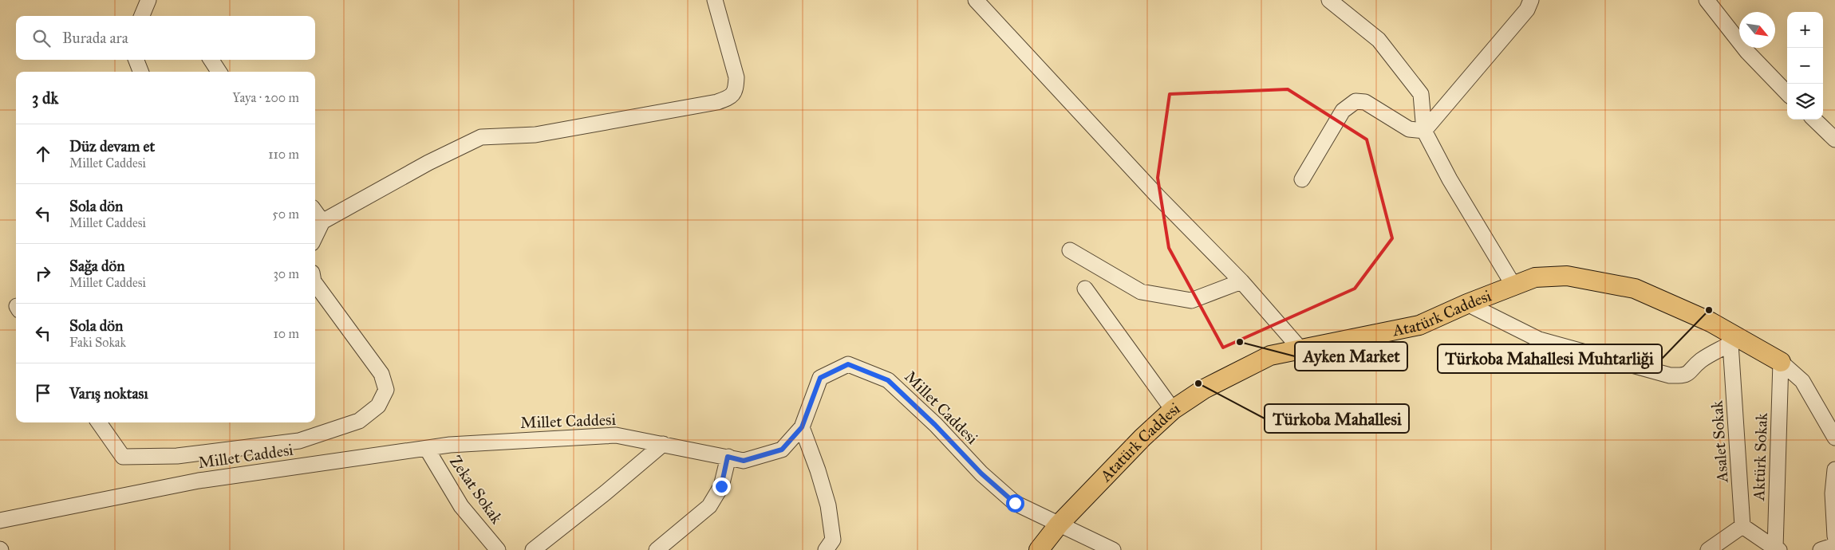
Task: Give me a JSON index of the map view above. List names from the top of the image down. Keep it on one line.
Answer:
{"streets":{"main road":["Atatürk Caddesi"],"street":["Millet Caddesi","Asalet Sokak","Aktürk Sokak","Zekat Sokak"]},"crossings":[["Atatürk Caddesi","Millet Caddesi"],["Atatürk Caddesi","Asalet Sokak"],["Atatürk Caddesi","Aktürk Sokak"],["Millet Caddesi","Zekat Sokak"]],"places":["Türkoba Mahallesi Muhtarliği","Ayken Market","Türkoba Mahallesi"],"north":"bottom right","page":{"map_buttons":["+","−"],"search":"Burada ara","heading":["3 dk","Yaya · 200 m"],"list":[["Düz devam et","Millet Caddesi","110 m"],["Sola dön","Millet Caddesi","50 m"],["Sağa dön","Millet Caddesi","30 m"],["Sola dön","Faki Sokak","10 m"],"Varış noktası"]}}
